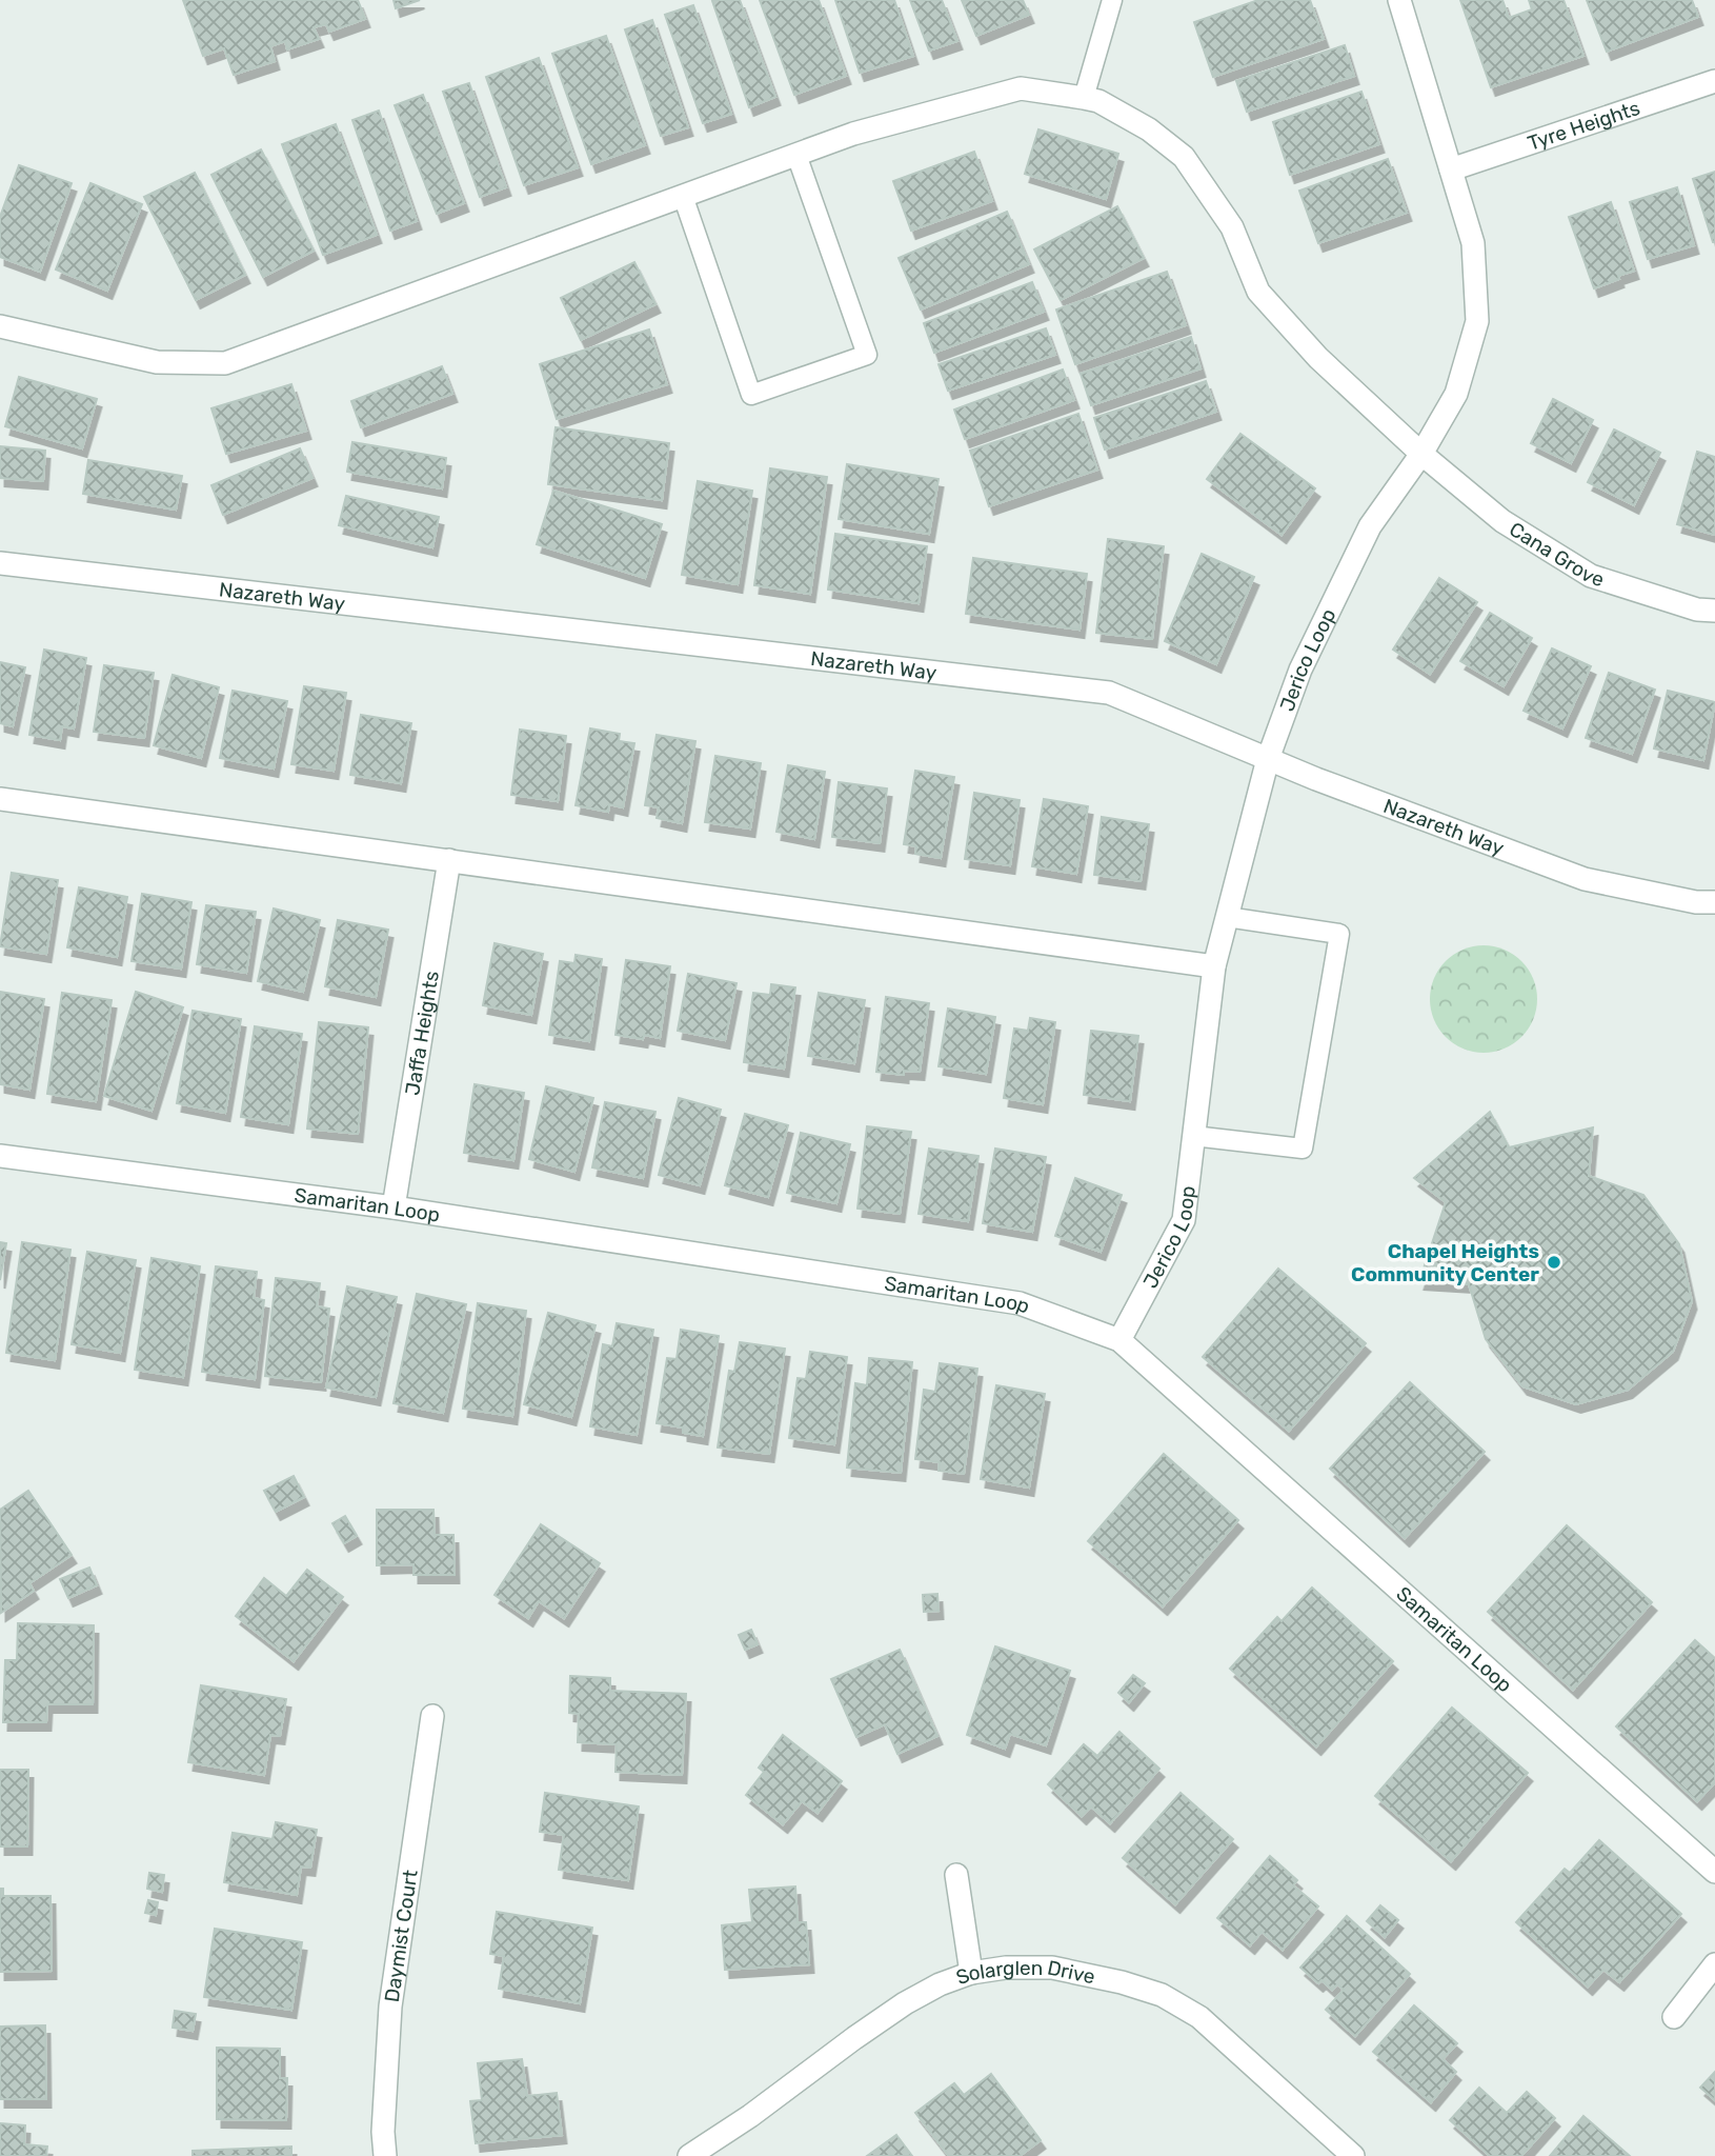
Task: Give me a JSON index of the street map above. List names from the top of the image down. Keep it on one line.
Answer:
{"streets":{"street":["Tyre Heights","Cana Grove","Nazareth Way","Jerico Loop","Jaffa Heights","Samaritan Loop","Daymist Court","Solarglen Drive"]},"crossings":[["Tyre Heights","Jerico Loop"],["Cana Grove","Jerico Loop"],["Nazareth Way","Jerico Loop"],["Jerico Loop","Samaritan Loop"],["Jaffa Heights","Samaritan Loop"]],"places":["Chapel Heights Community Center"]}
